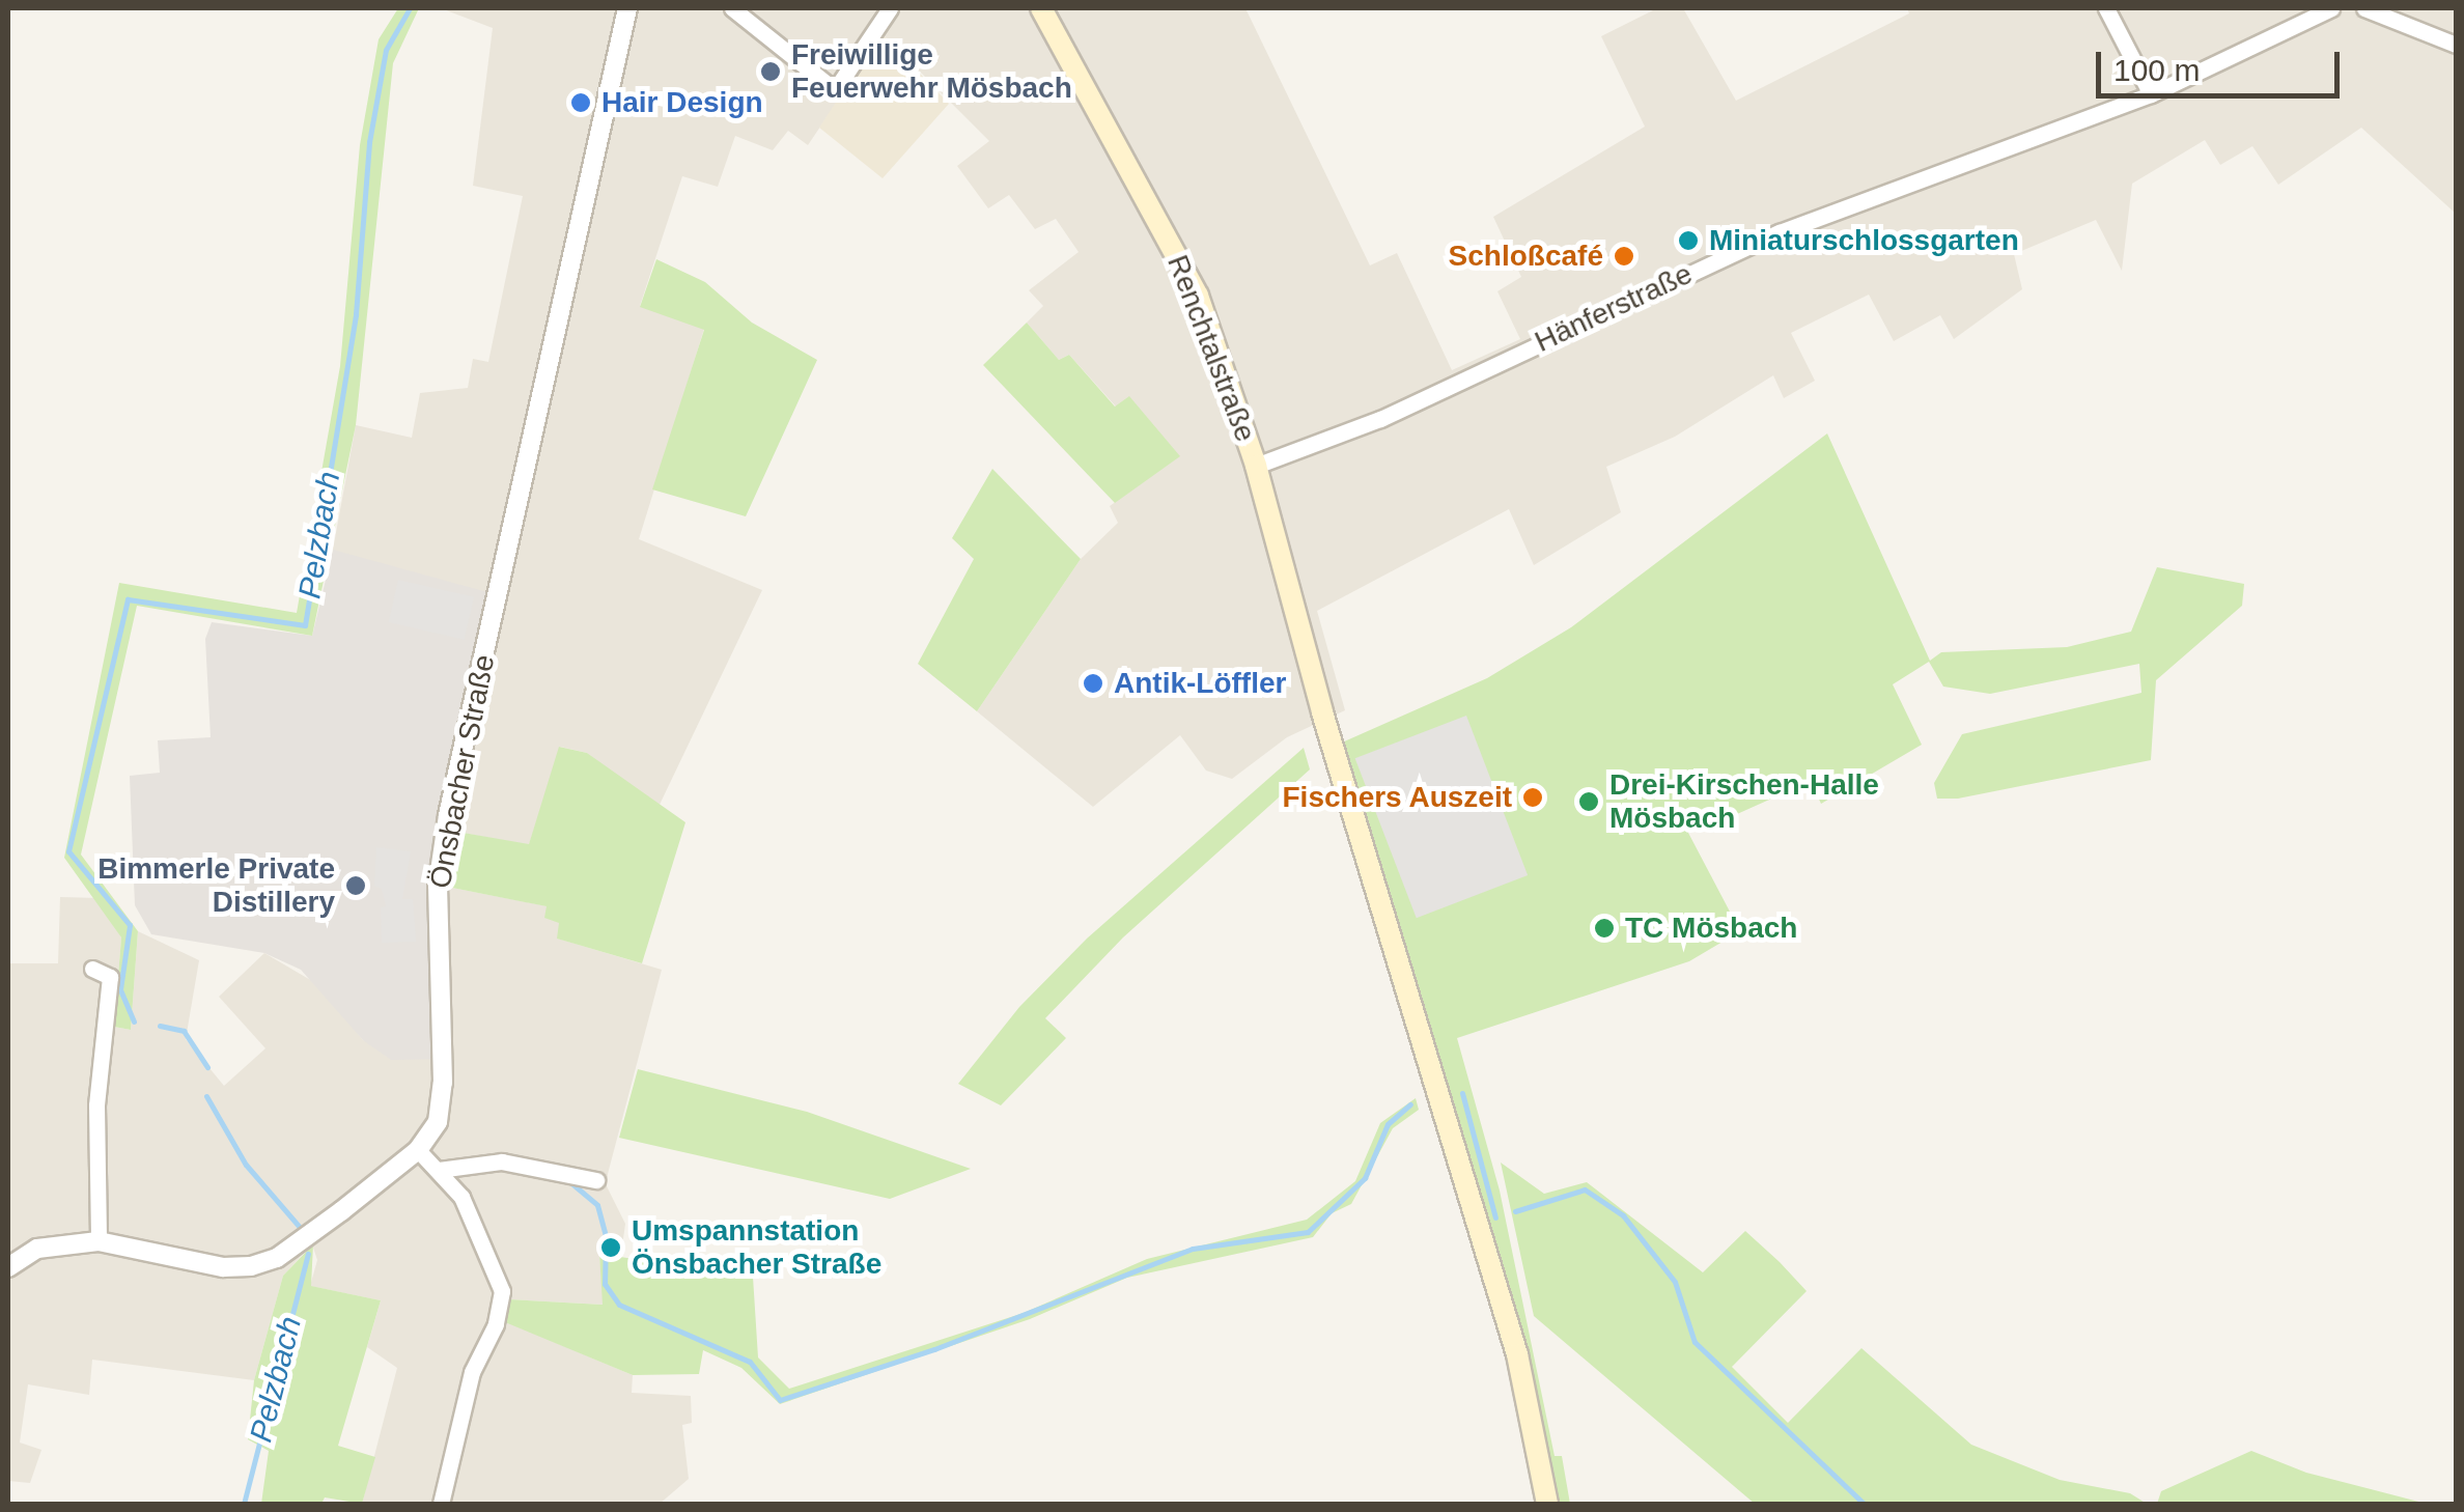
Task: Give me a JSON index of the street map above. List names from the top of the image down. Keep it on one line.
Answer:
{"streets":{"main road":["Renchtalstraße"],"street":["Hänferstraße","Önsbacher Straße"]},"crossings":[["Hänferstraße","Renchtalstraße"]],"water":["Pelzbach"],"places":["Freiwillige Feuerwehr Mösbach","Hair Design","Miniaturschlossgarten","Schloßcafé","Antik-Löffler","Fischers Auszeit","Drei-Kirschen-Halle Mösbach","Bimmerle Private Distillery","TC Mösbach","Umspannstation Önsbacher Straße"],"scale_bar":"100 m"}
